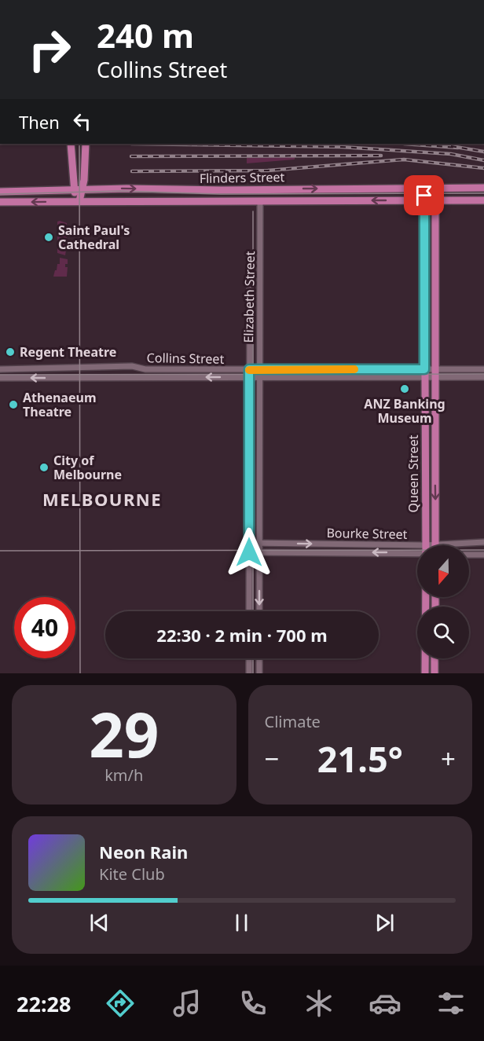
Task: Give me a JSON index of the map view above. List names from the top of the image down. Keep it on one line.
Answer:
{"streets":{"main road":["Flinders Street","Queen Street"],"street":["Elizabeth Street","Collins Street","Bourke Street"]},"crossings":[["Flinders Street","Elizabeth Street"],["Flinders Street","Queen Street"],["Elizabeth Street","Collins Street"],["Elizabeth Street","Bourke Street"],["Collins Street","Queen Street"]],"districts":["MELBOURNE"],"places":["Saint Paul's Cathedral","Regent Theatre","ANZ Banking Museum","Athenaeum Theatre","City of Melbourne"],"north":"bottom","page":{"turn":["240 m","Collins Street"],"then":"Then","limit":"40","trip":"22:30 · 2 min · 700 m","tile":[["29","km/h"],"Climate"],"heat":["−","21.5°","+"],"song":["Neon Rain","Kite Club"],"tabs":"22:28"}}
